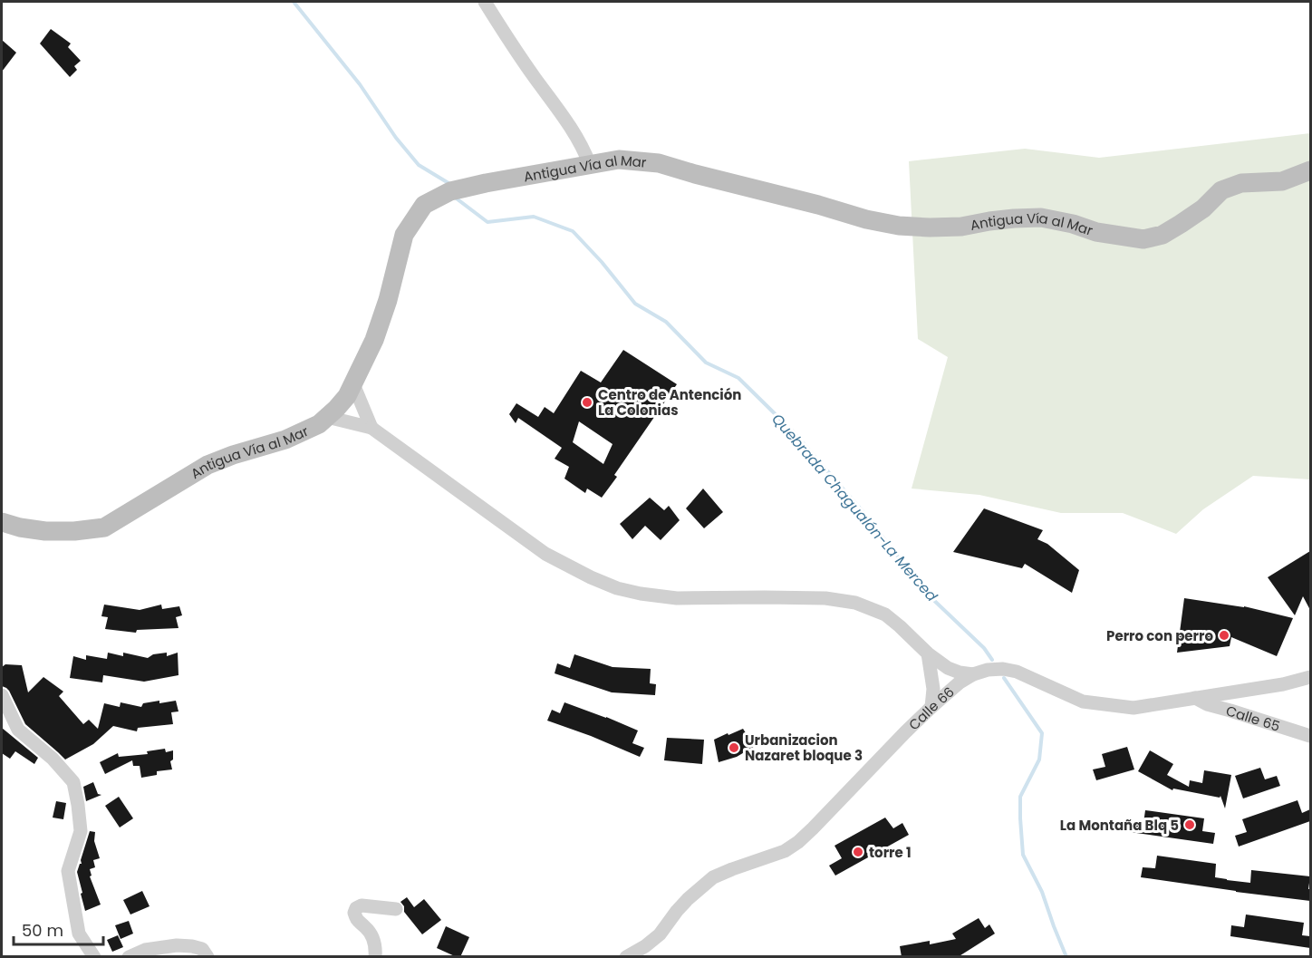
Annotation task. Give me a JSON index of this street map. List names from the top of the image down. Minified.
{"streets":{"main road":["Antigua Vía al Mar"],"street":["Calle 66","Calle 65"]},"crossings":[["Calle 66","Calle 65"]],"water":["Quebrada Chagualón-La Merced"],"places":["Centro de Antención La Colonias","Perro con perro","Urbanizacion Nazaret bloque 3","La Montaña Blq 5","torre 1"],"scale_bar":"50 m"}
